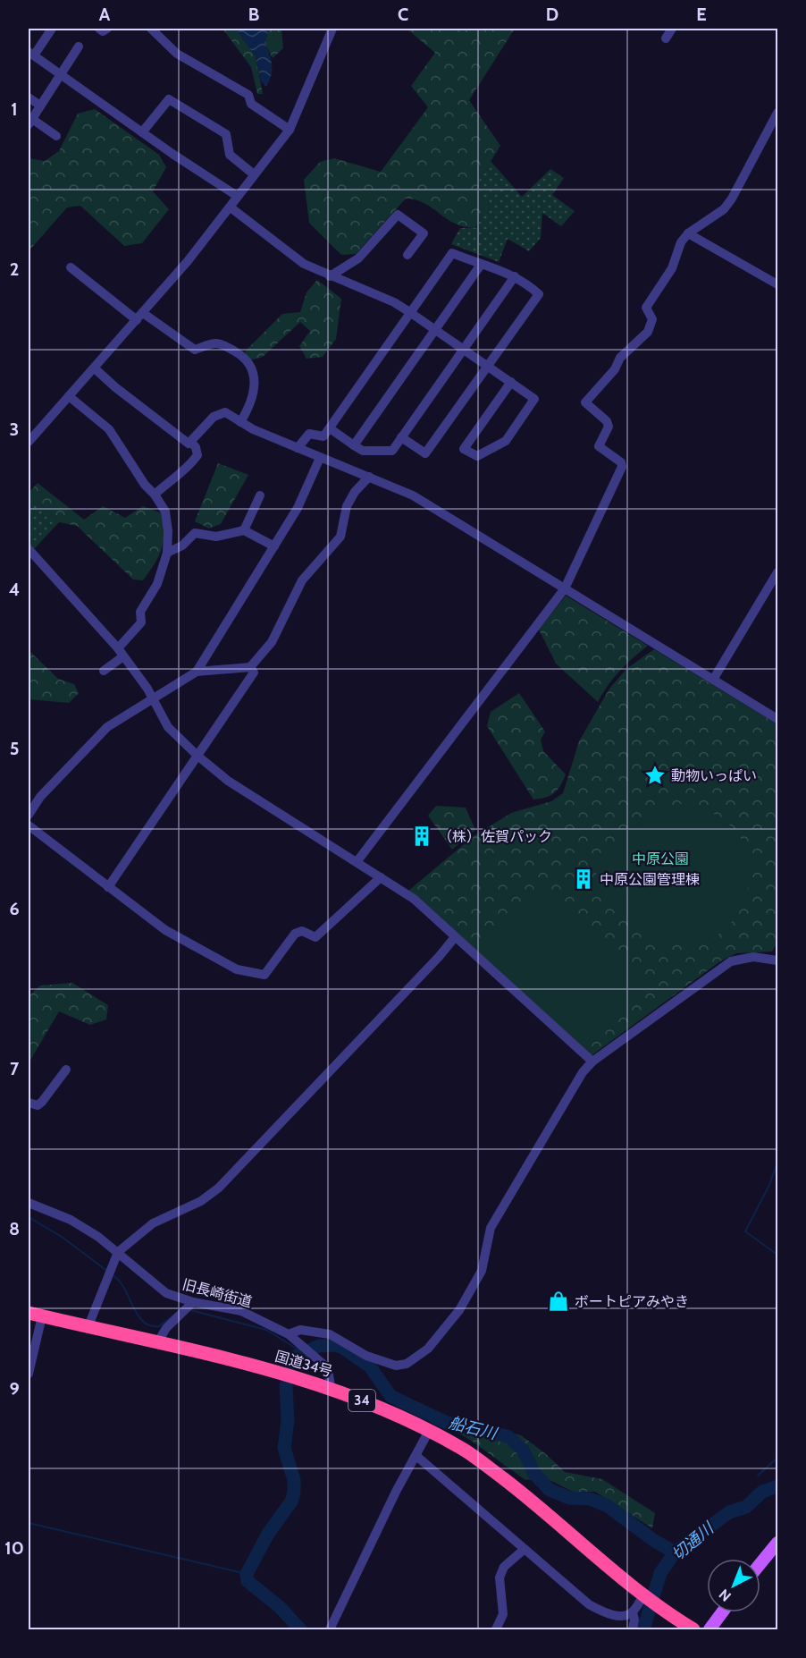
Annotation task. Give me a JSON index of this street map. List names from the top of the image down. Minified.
{"streets":{"highway":["国道34号","34"],"street":["旧長崎街道"]},"crossings":[["旧長崎街道","国道34号"]],"water":["船石川","切通川"],"parks":["中原公園"],"places":{"place":["動物いっぱい"],"building":["（株）佐賀パック","中原公園管理棟"],"shop":["ボートピアみやき"]},"north":"bottom left","grid":{"columns":["A","B","C","D","E"],"rows":["1","2","3","4","5","6","7","8","9","10"]}}
